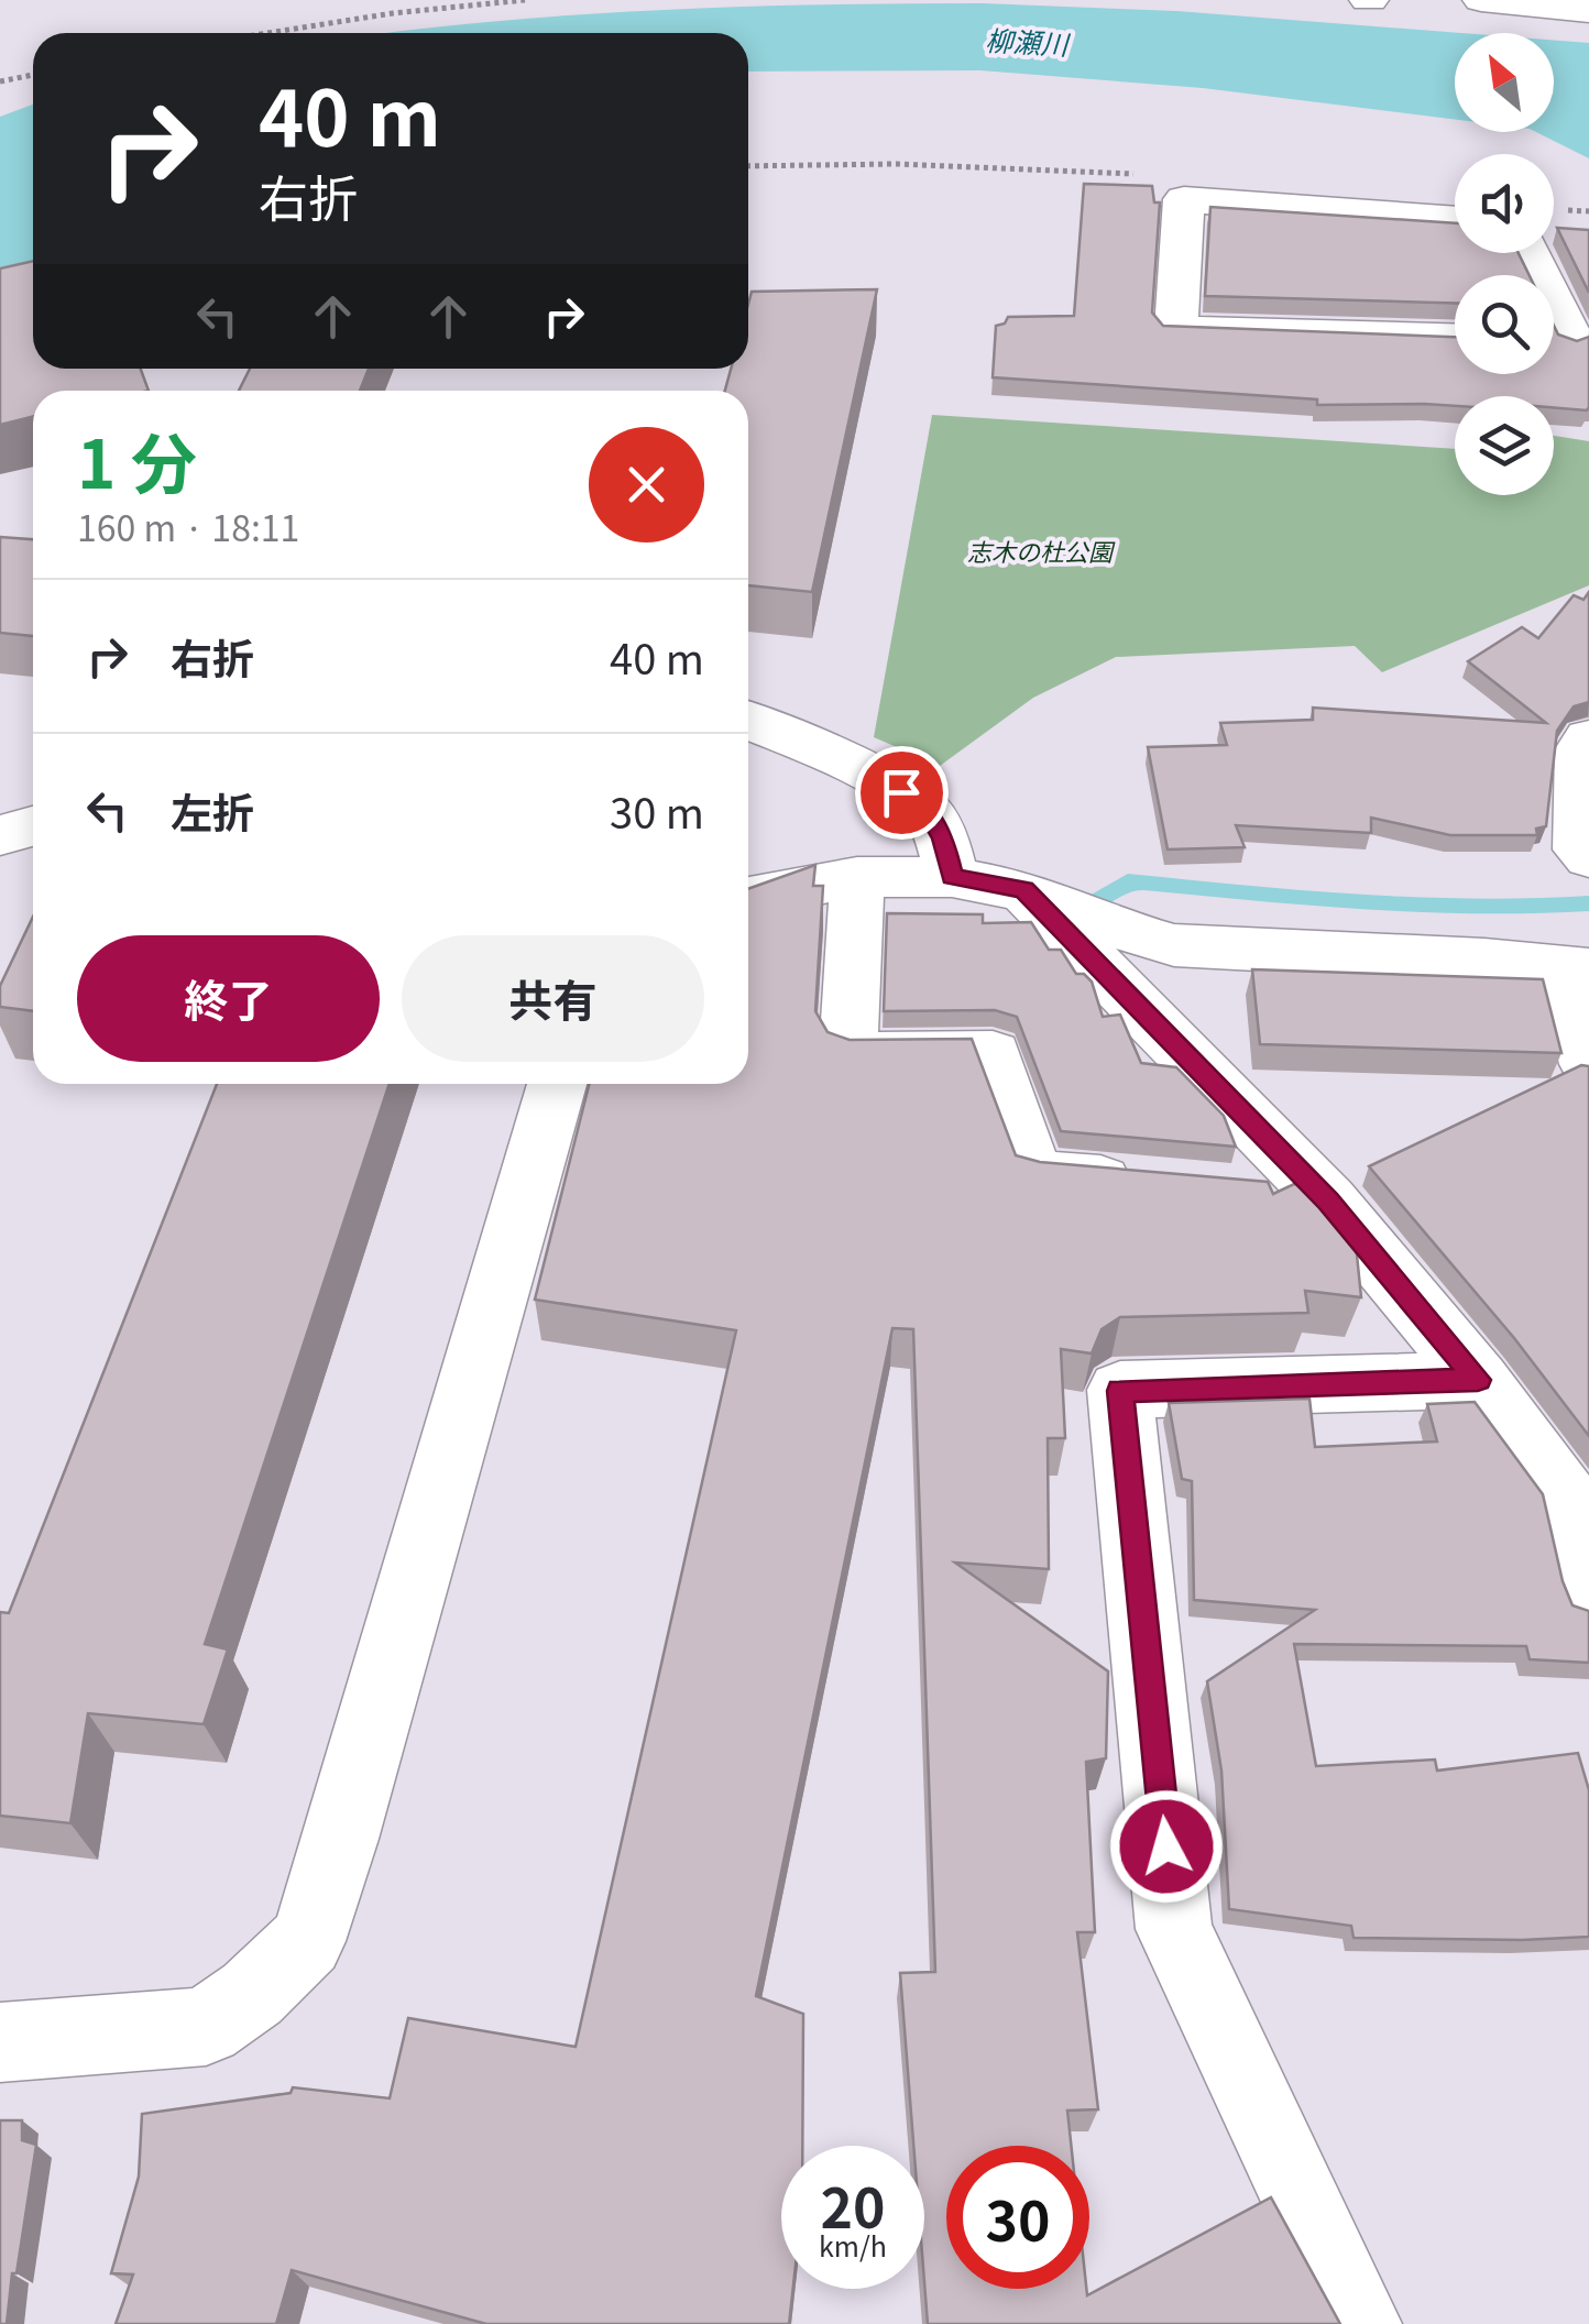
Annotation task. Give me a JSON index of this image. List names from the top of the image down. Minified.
{"water":["柳瀬川"],"parks":["志木の杜公園"],"north":"top left","page":{"turn":["40 m","右折"],"heading":["1 分","160 m · 18:11"],"list":[{"name":"右折","value":"40 m"},{"name":"左折","value":"30 m"}],"buttons":["終了","共有"],"speed":"20 km/h","limit":"30"}}
